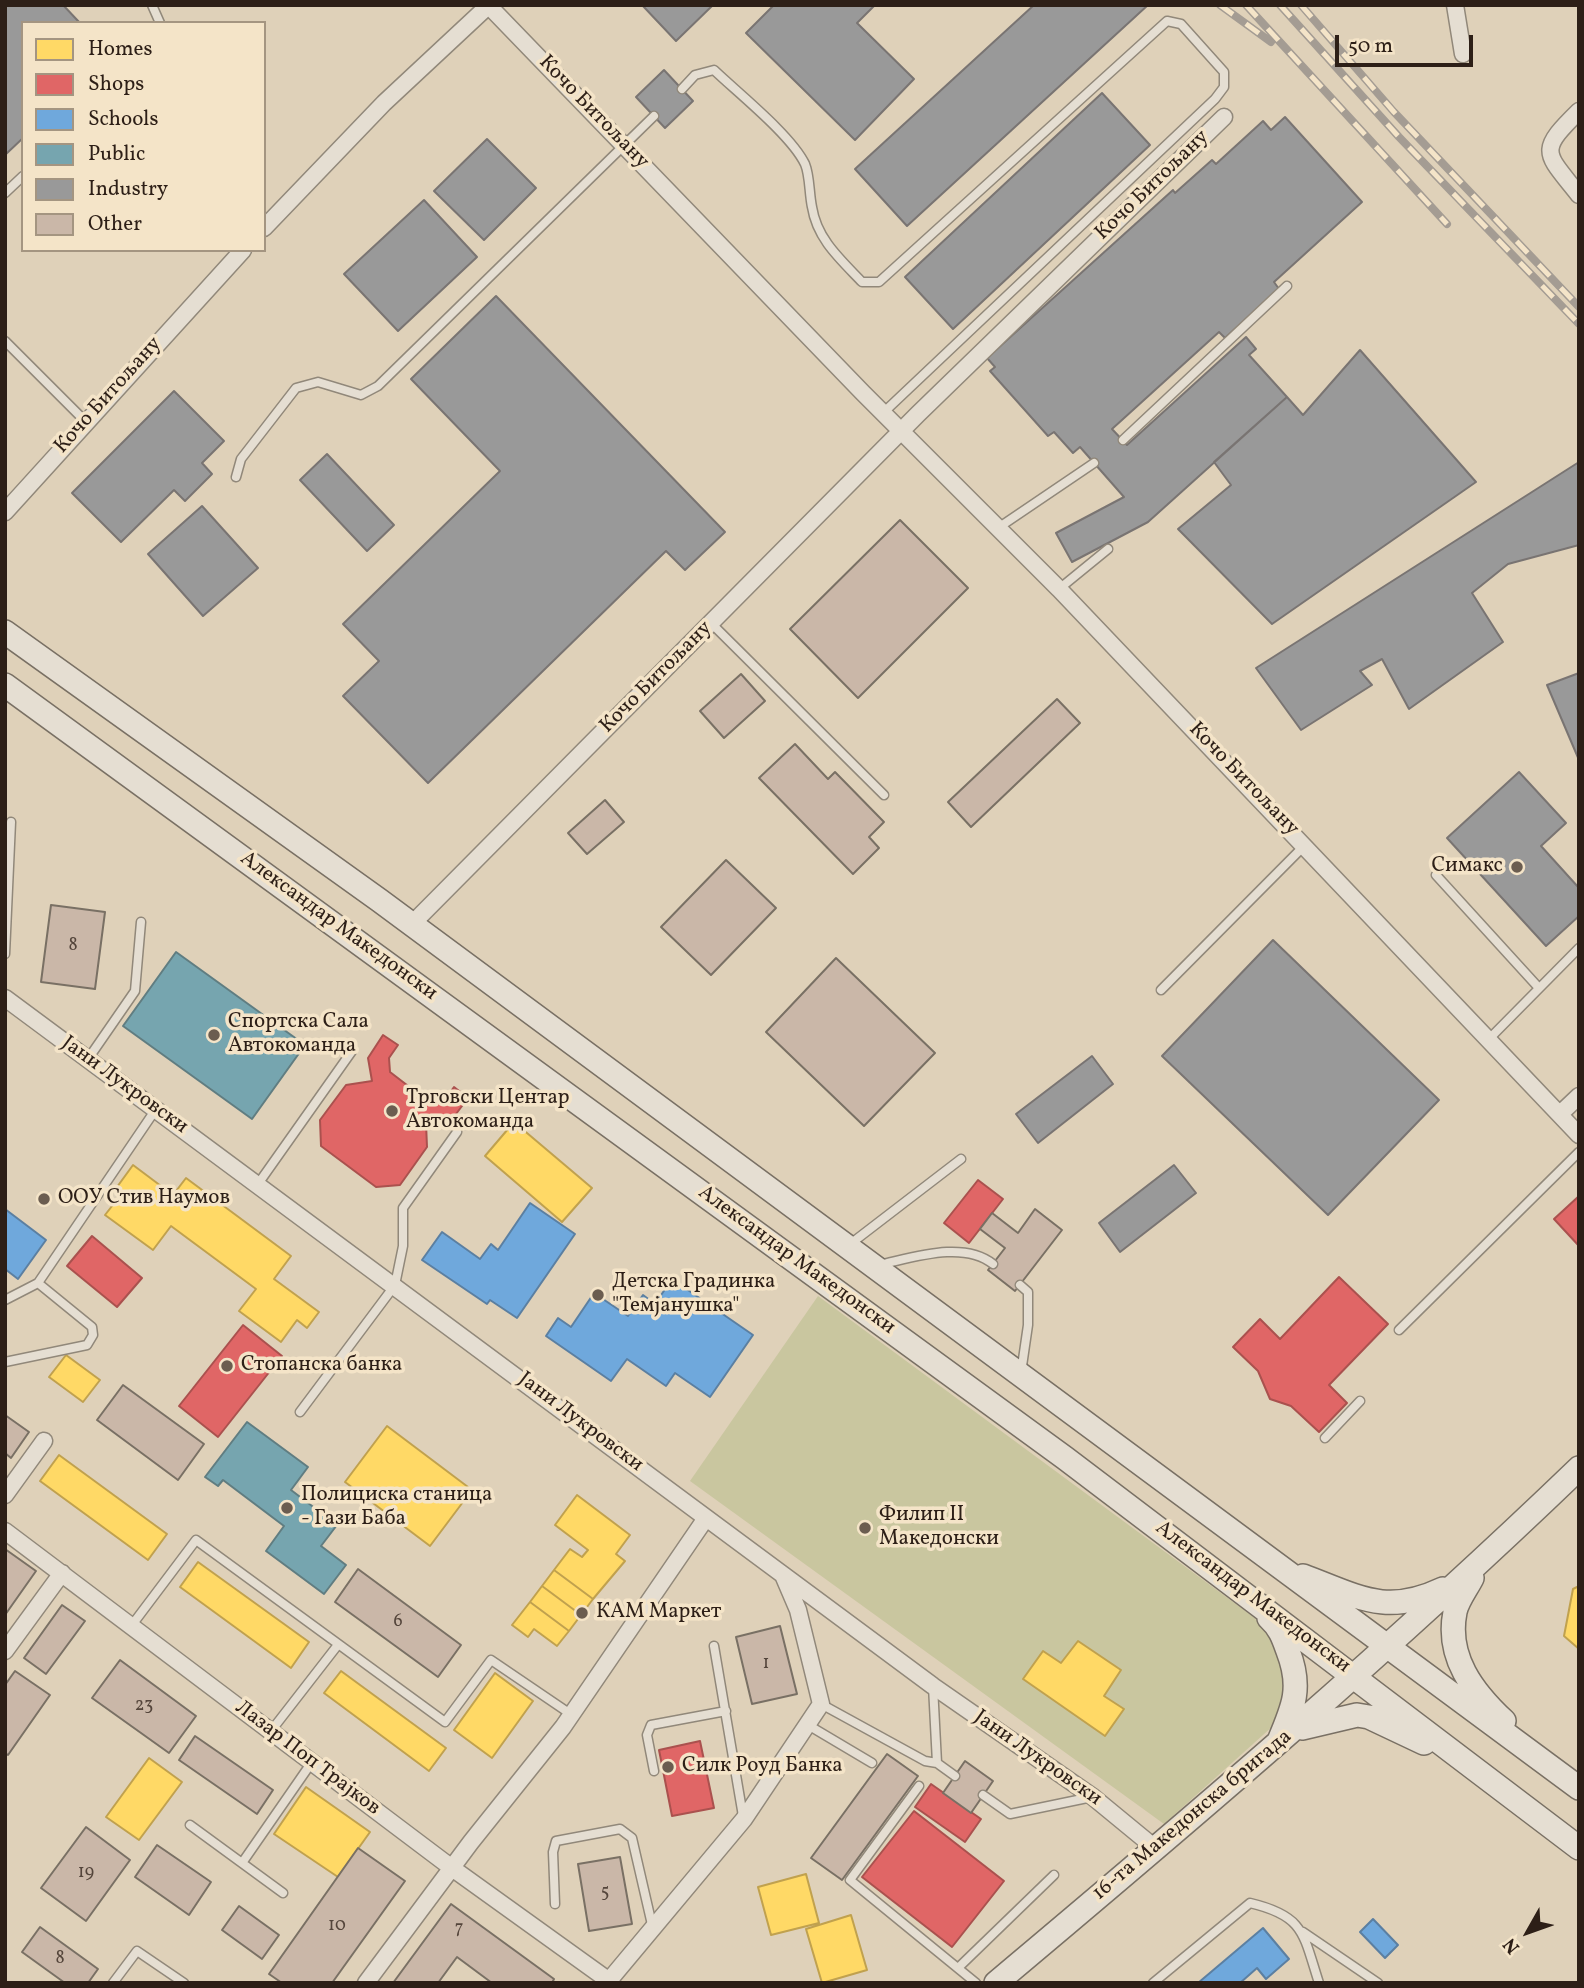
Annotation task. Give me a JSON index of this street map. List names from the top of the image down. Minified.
{"streets":{"street":["Кочо Битољану","Александар Македонски","Јани Лукровски","Лазар Поп Трајков","16-та Македонска бригада"]},"crossings":[["Кочо Битољану","Александар Македонски"],["Александар Македонски","16-та Македонска бригада"],["Јани Лукровски","16-та Македонска бригада"]],"places":["Симакс","Спортска Сала Автокоманда","Трговски Центар Автокоманда","ООУ Стив Наумов","Детска Градинка \"Темјанушка\"","Стопанска банка","Полициска станица - Гази Баба","Филип II Македонски","КАМ Маркет","Силк Роуд Банка"],"house_numbers":["8","6","1","23","19","5","10","7","8"],"legend":["Homes","Shops","Schools","Public","Industry","Other"],"scale_bar":"50 m","north":"bottom left"}
